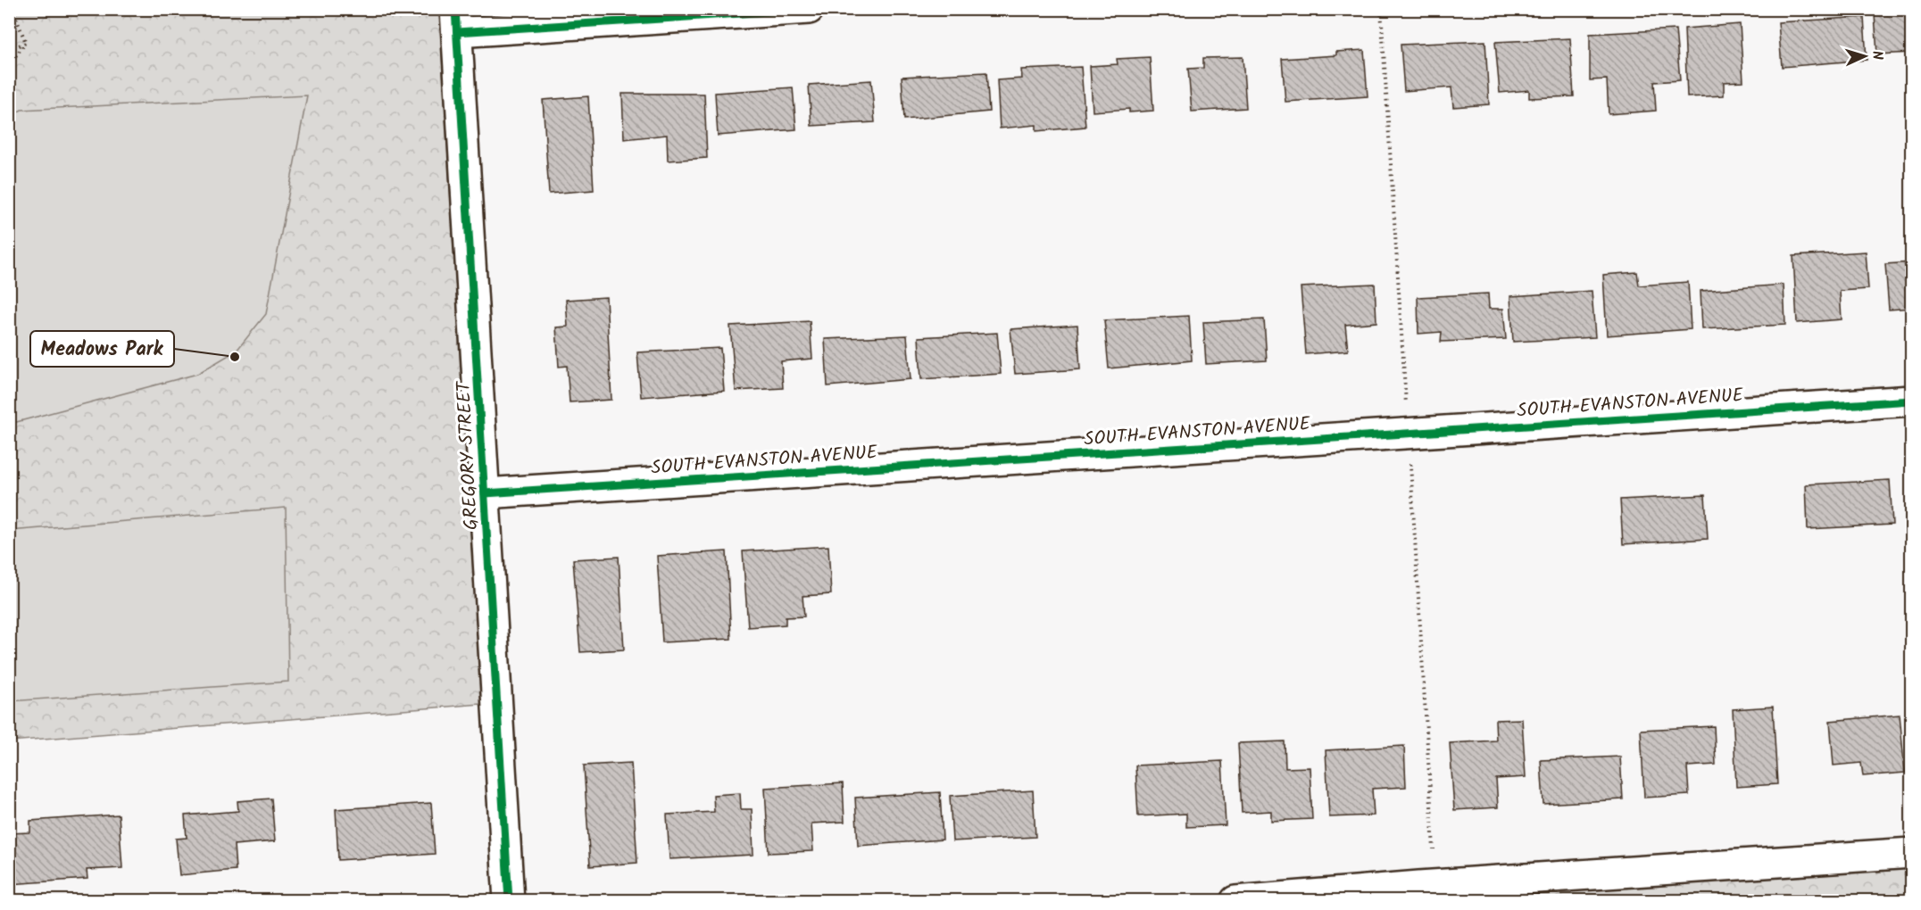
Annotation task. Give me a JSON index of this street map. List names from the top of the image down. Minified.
{"streets":{"street":["SOUTH EVANSTON AVENUE","GREGORY STREET"]},"crossings":[["SOUTH EVANSTON AVENUE","GREGORY STREET"]],"places":["Meadows Park"],"north":"right"}
